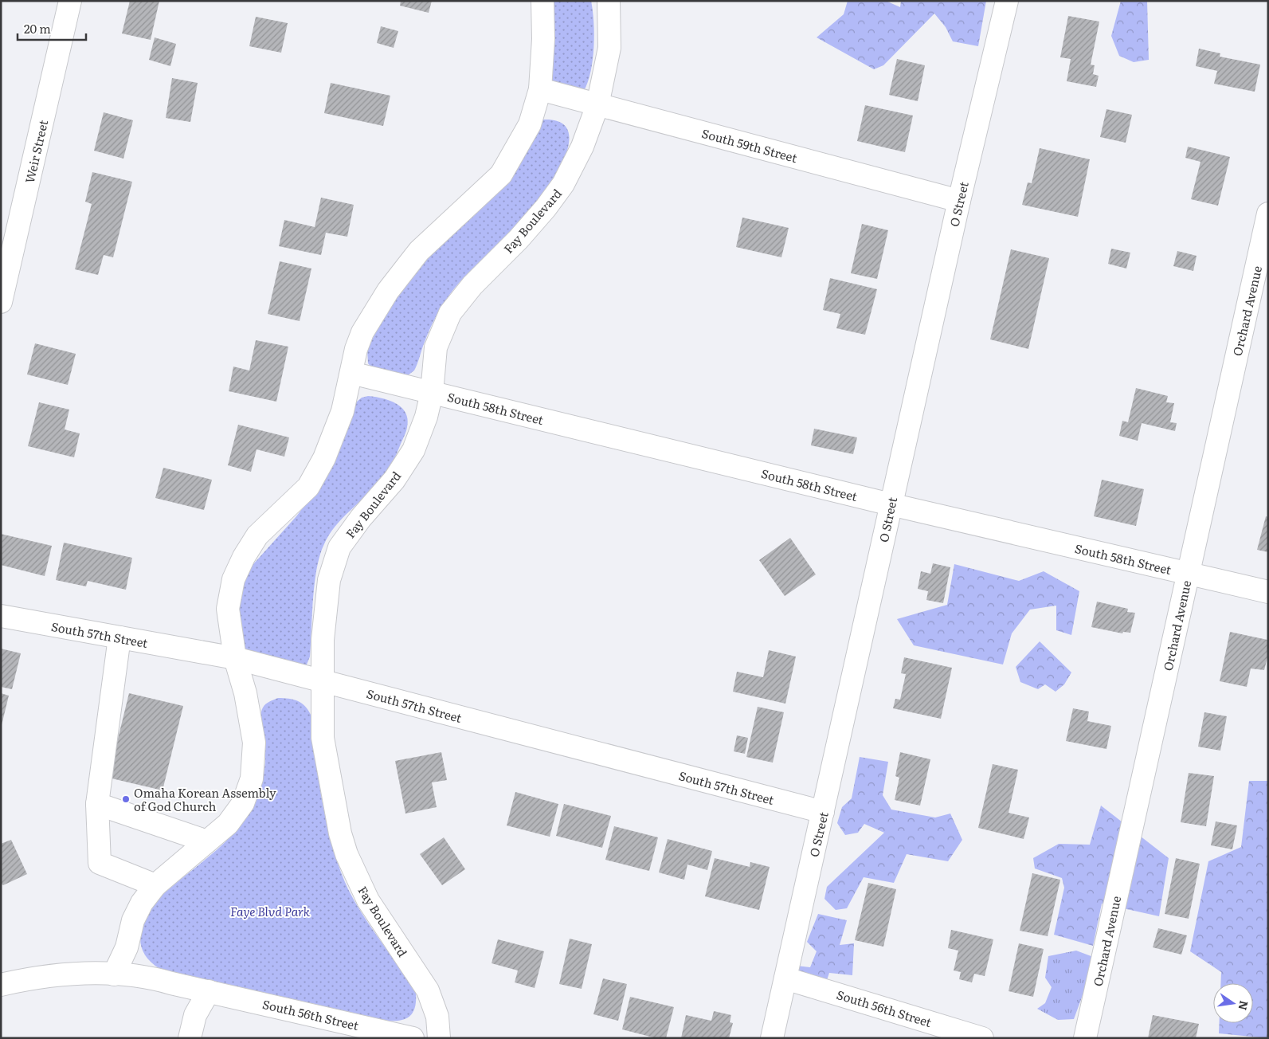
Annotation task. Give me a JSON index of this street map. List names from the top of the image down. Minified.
{"streets":{"street":["South 59th Street","Weir Street","O Street","Fay Boulevard","Orchard Avenue","South 58th Street","South 57th Street","South 56th Street"]},"crossings":[["South 59th Street","O Street"],["South 59th Street","Fay Boulevard"],["O Street","South 58th Street"],["O Street","South 57th Street"],["O Street","South 56th Street"],["Fay Boulevard","South 58th Street"],["Fay Boulevard","South 57th Street"],["Orchard Avenue","South 58th Street"]],"parks":["Faye Blvd Park"],"places":["Omaha Korean Assembly of God Church"],"scale_bar":"20 m","north":"right"}
